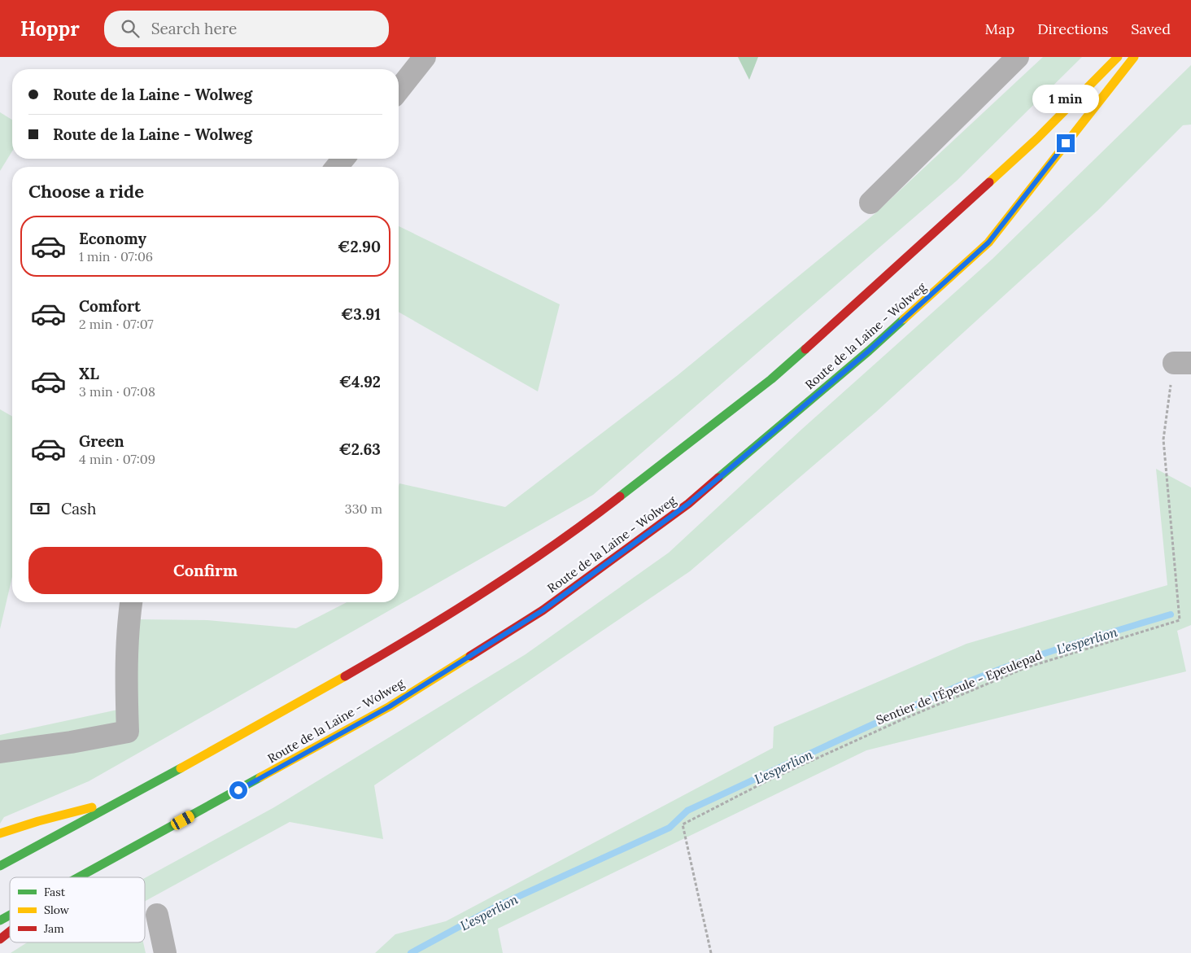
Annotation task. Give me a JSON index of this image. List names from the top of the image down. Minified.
{"streets":{"highway":["Route de la Laine - Wolweg"],"path":["Sentier de l'Épeule - Epeulepad"]},"water":["L'esperlion"],"legend":["Fast","Slow","Jam"],"page":{"header":"Hoppr","search":"Search here","nav":["Map","Directions","Saved"],"banner":["Route de la Laine - Wolweg","Route de la Laine - Wolweg"],"bubble":"1 min","heading":"Choose a ride","list":[{"name":"Economy","note":"1 min · 07:06","value":"€2.90"},{"name":"Comfort","note":"2 min · 07:07","value":"€3.91"},{"name":"XL","note":"3 min · 07:08","value":"€4.92"},{"name":"Green","note":"4 min · 07:09","value":"€2.63"}],"pay":["Cash","330 m"],"buttons":"Confirm"}}
